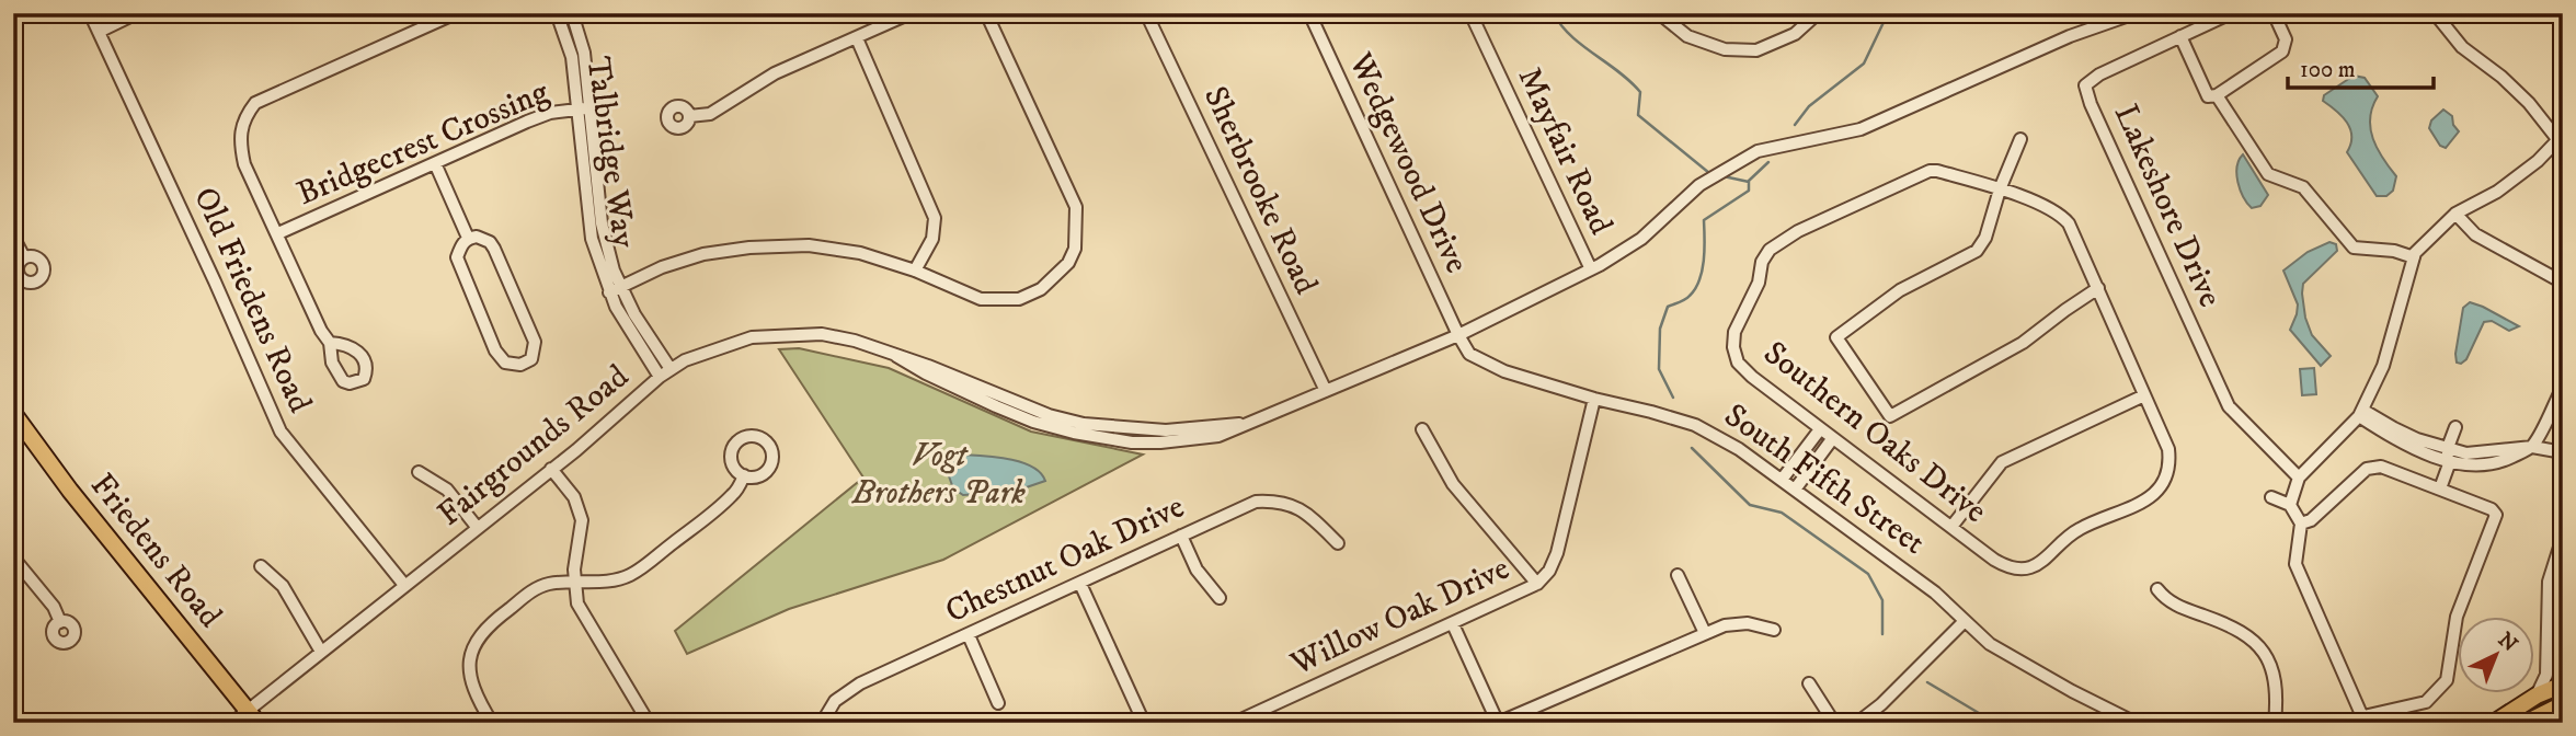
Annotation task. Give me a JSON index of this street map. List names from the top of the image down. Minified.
{"streets":{"main road":["Friedens Road"],"street":["Bridgecrest Crossing","Mayfair Road","Talbridge Way","Wedgewood Drive","Sherbrooke Road","Lakeshore Drive","Old Friedens Road","Southern Oaks Drive","Fairgrounds Road","South Fifth Street","Chestnut Oak Drive","Willow Oak Drive"]},"crossings":[["Bridgecrest Crossing","Talbridge Way"],["Mayfair Road","Fairgrounds Road"],["Talbridge Way","Fairgrounds Road"],["Wedgewood Drive","Fairgrounds Road"],["Wedgewood Drive","South Fifth Street"],["Sherbrooke Road","Fairgrounds Road"],["Old Friedens Road","Fairgrounds Road"],["Fairgrounds Road","South Fifth Street"],["Fairgrounds Road","Friedens Road"],["South Fifth Street","Willow Oak Drive"]],"parks":["Vogt Brothers Park"],"scale_bar":"100 m","north":"top right"}
